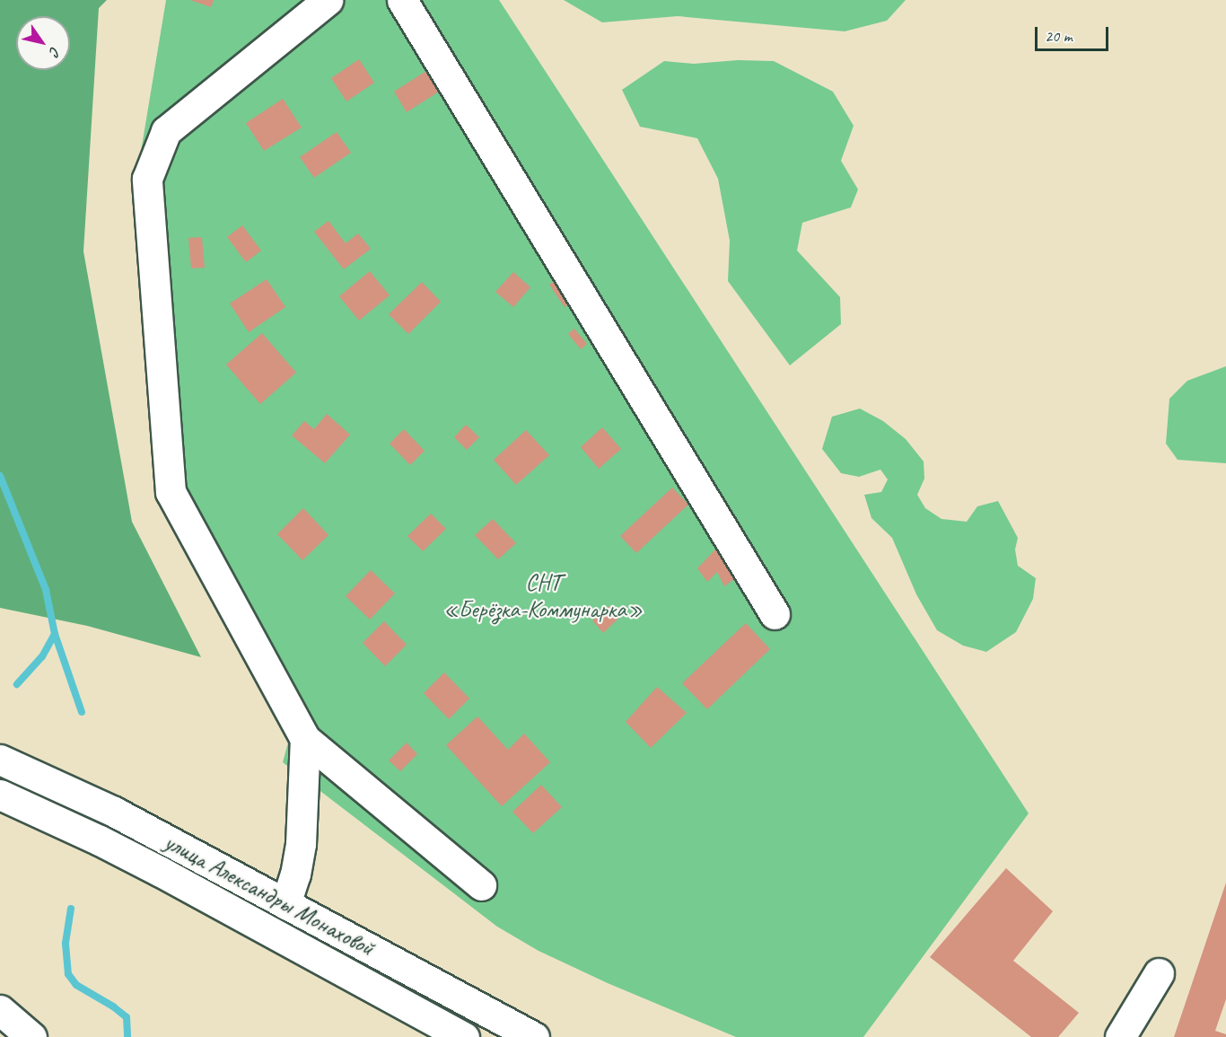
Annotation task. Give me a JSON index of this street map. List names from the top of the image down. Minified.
{"streets":{"main road":["улица Александры Монаховой"]},"parks":["СНТ «Берёзка-Коммунарка»"],"scale_bar":"20 m","north":"bottom right"}
